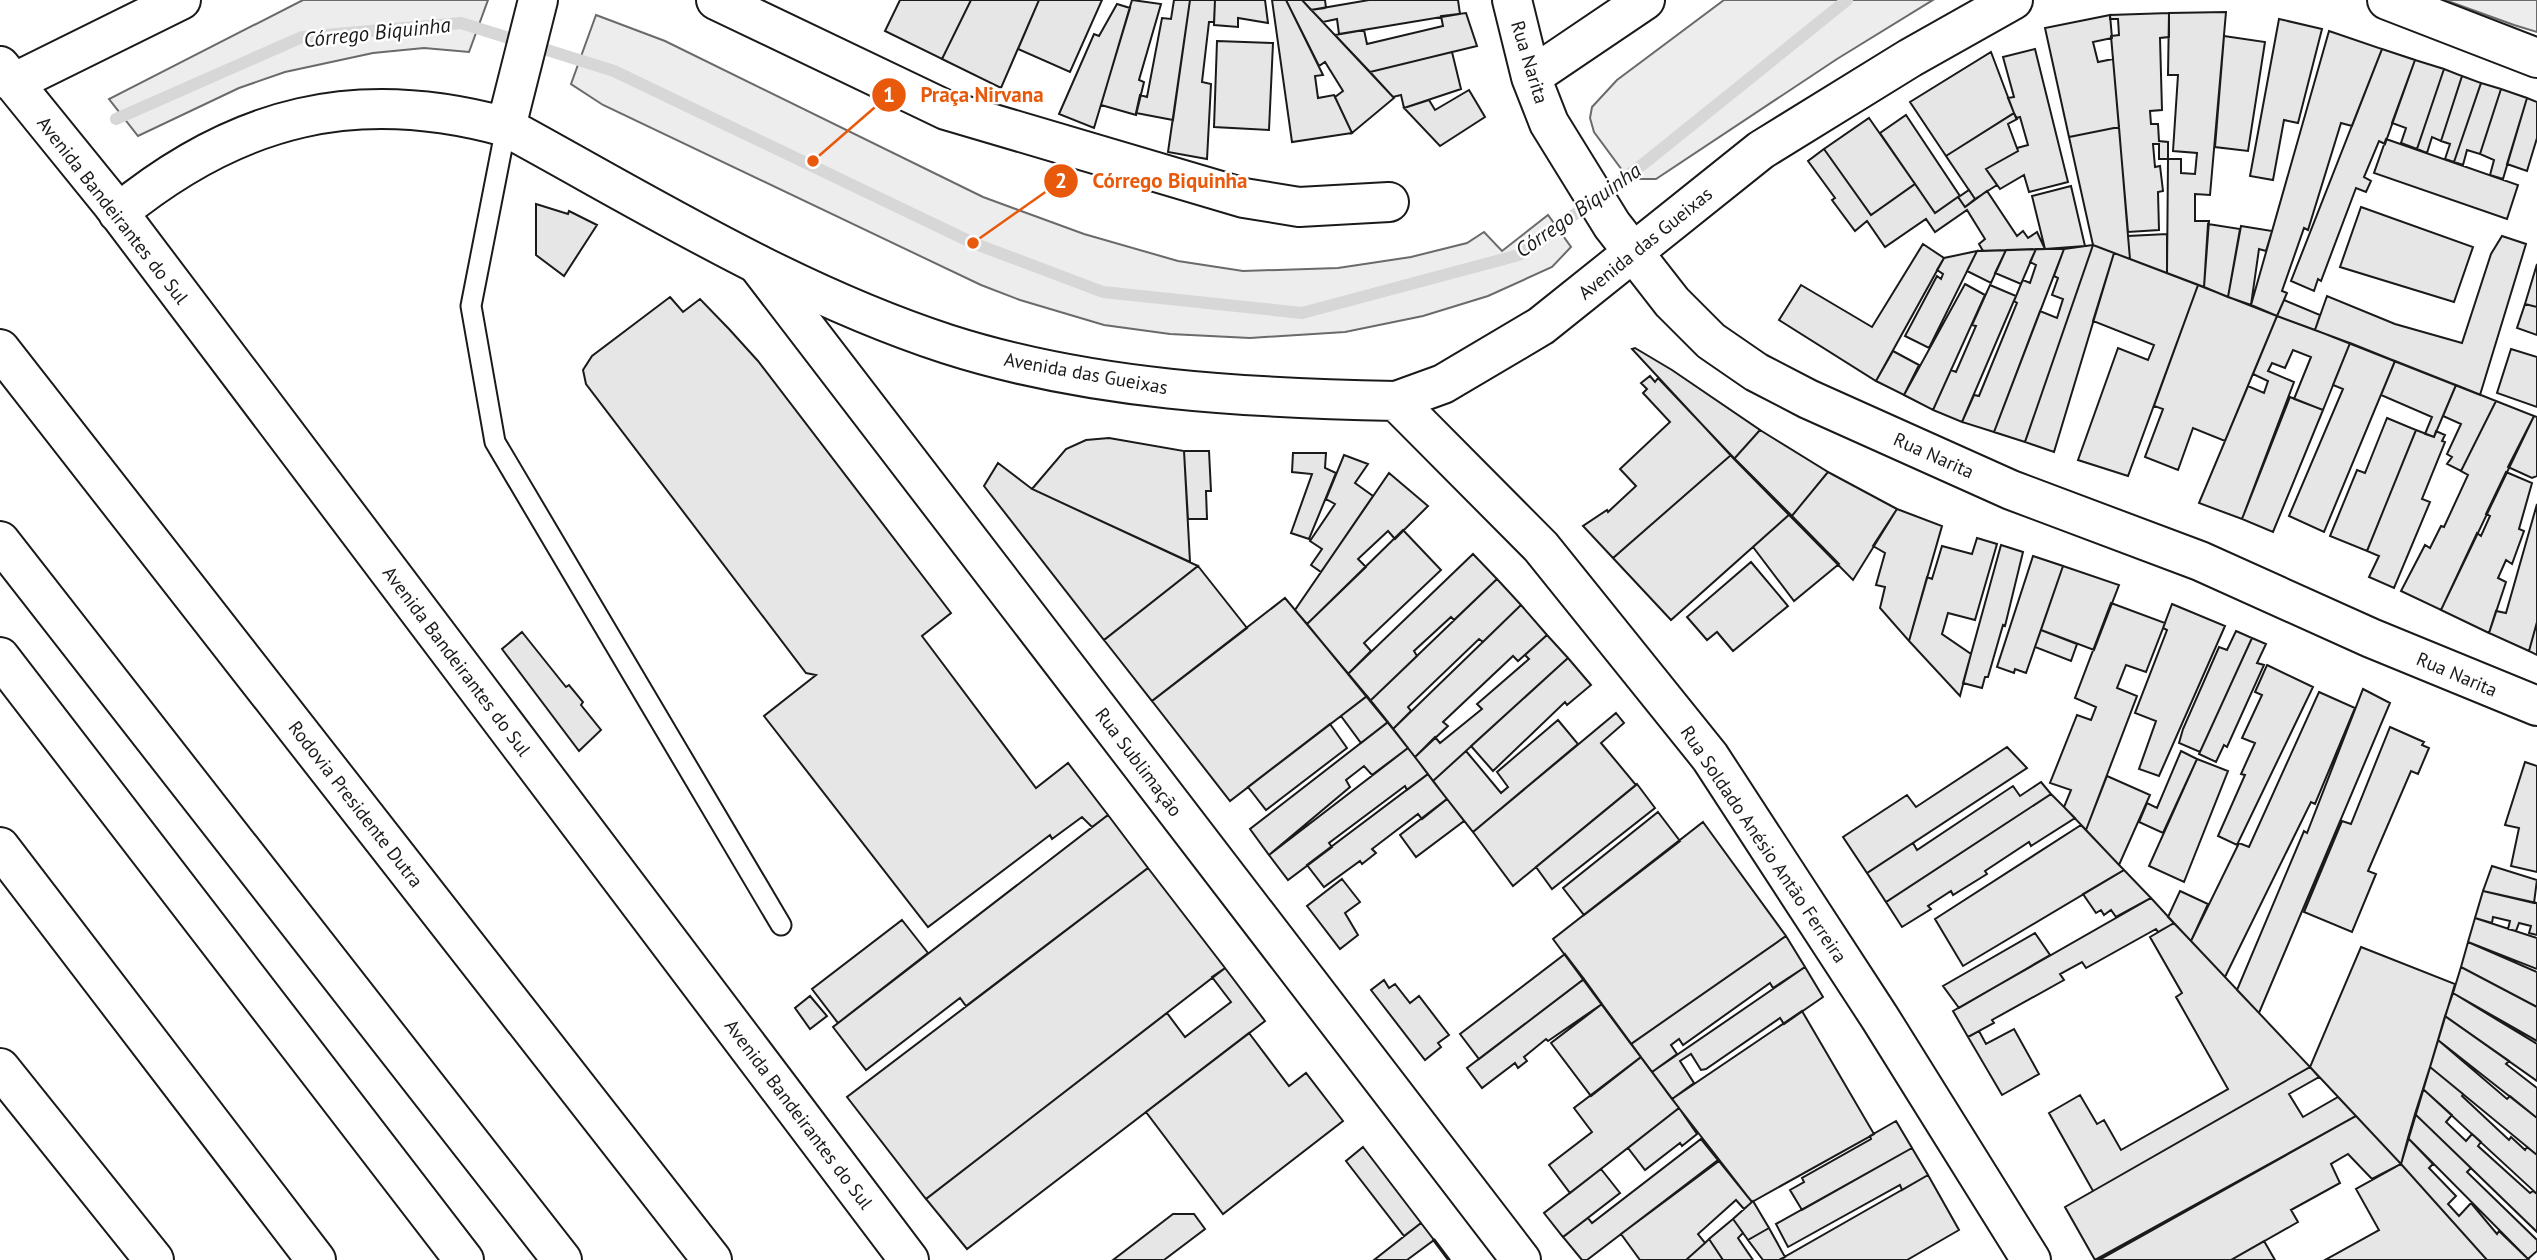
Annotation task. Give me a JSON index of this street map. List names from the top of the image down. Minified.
{"streets":{"main road":["Rua Narita","Avenida Bandeirantes do Sul","Avenida das Gueixas","Rua Sublimação","Rodovia Presidente Dutra","Rua Soldado Anésio Antão Ferreira"]},"crossings":[["Rua Narita","Avenida das Gueixas"],["Avenida Bandeirantes do Sul","Avenida das Gueixas"],["Avenida das Gueixas","Rua Sublimação"],["Avenida das Gueixas","Rua Soldado Anésio Antão Ferreira"]],"water":["Córrego Biquinha"],"places":["Praça Nirvana","Córrego Biquinha"]}
